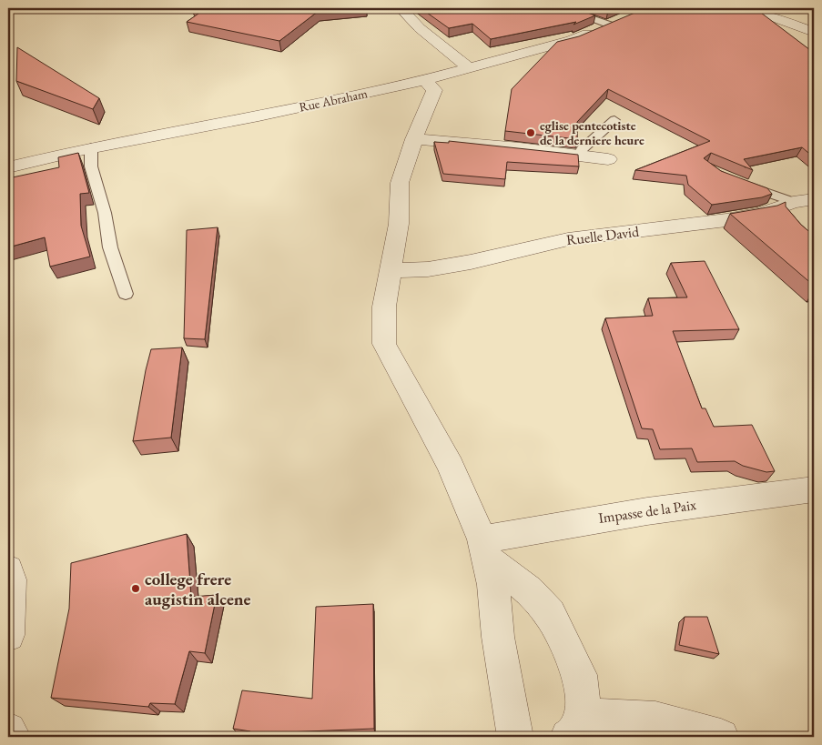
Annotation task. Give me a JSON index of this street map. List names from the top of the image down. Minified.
{"streets":{"street":["Rue Abraham","Ruelle David","Impasse de la Paix"]},"places":["eglise pentecotiste de la derniere heure","college frere augistin alcene"]}
